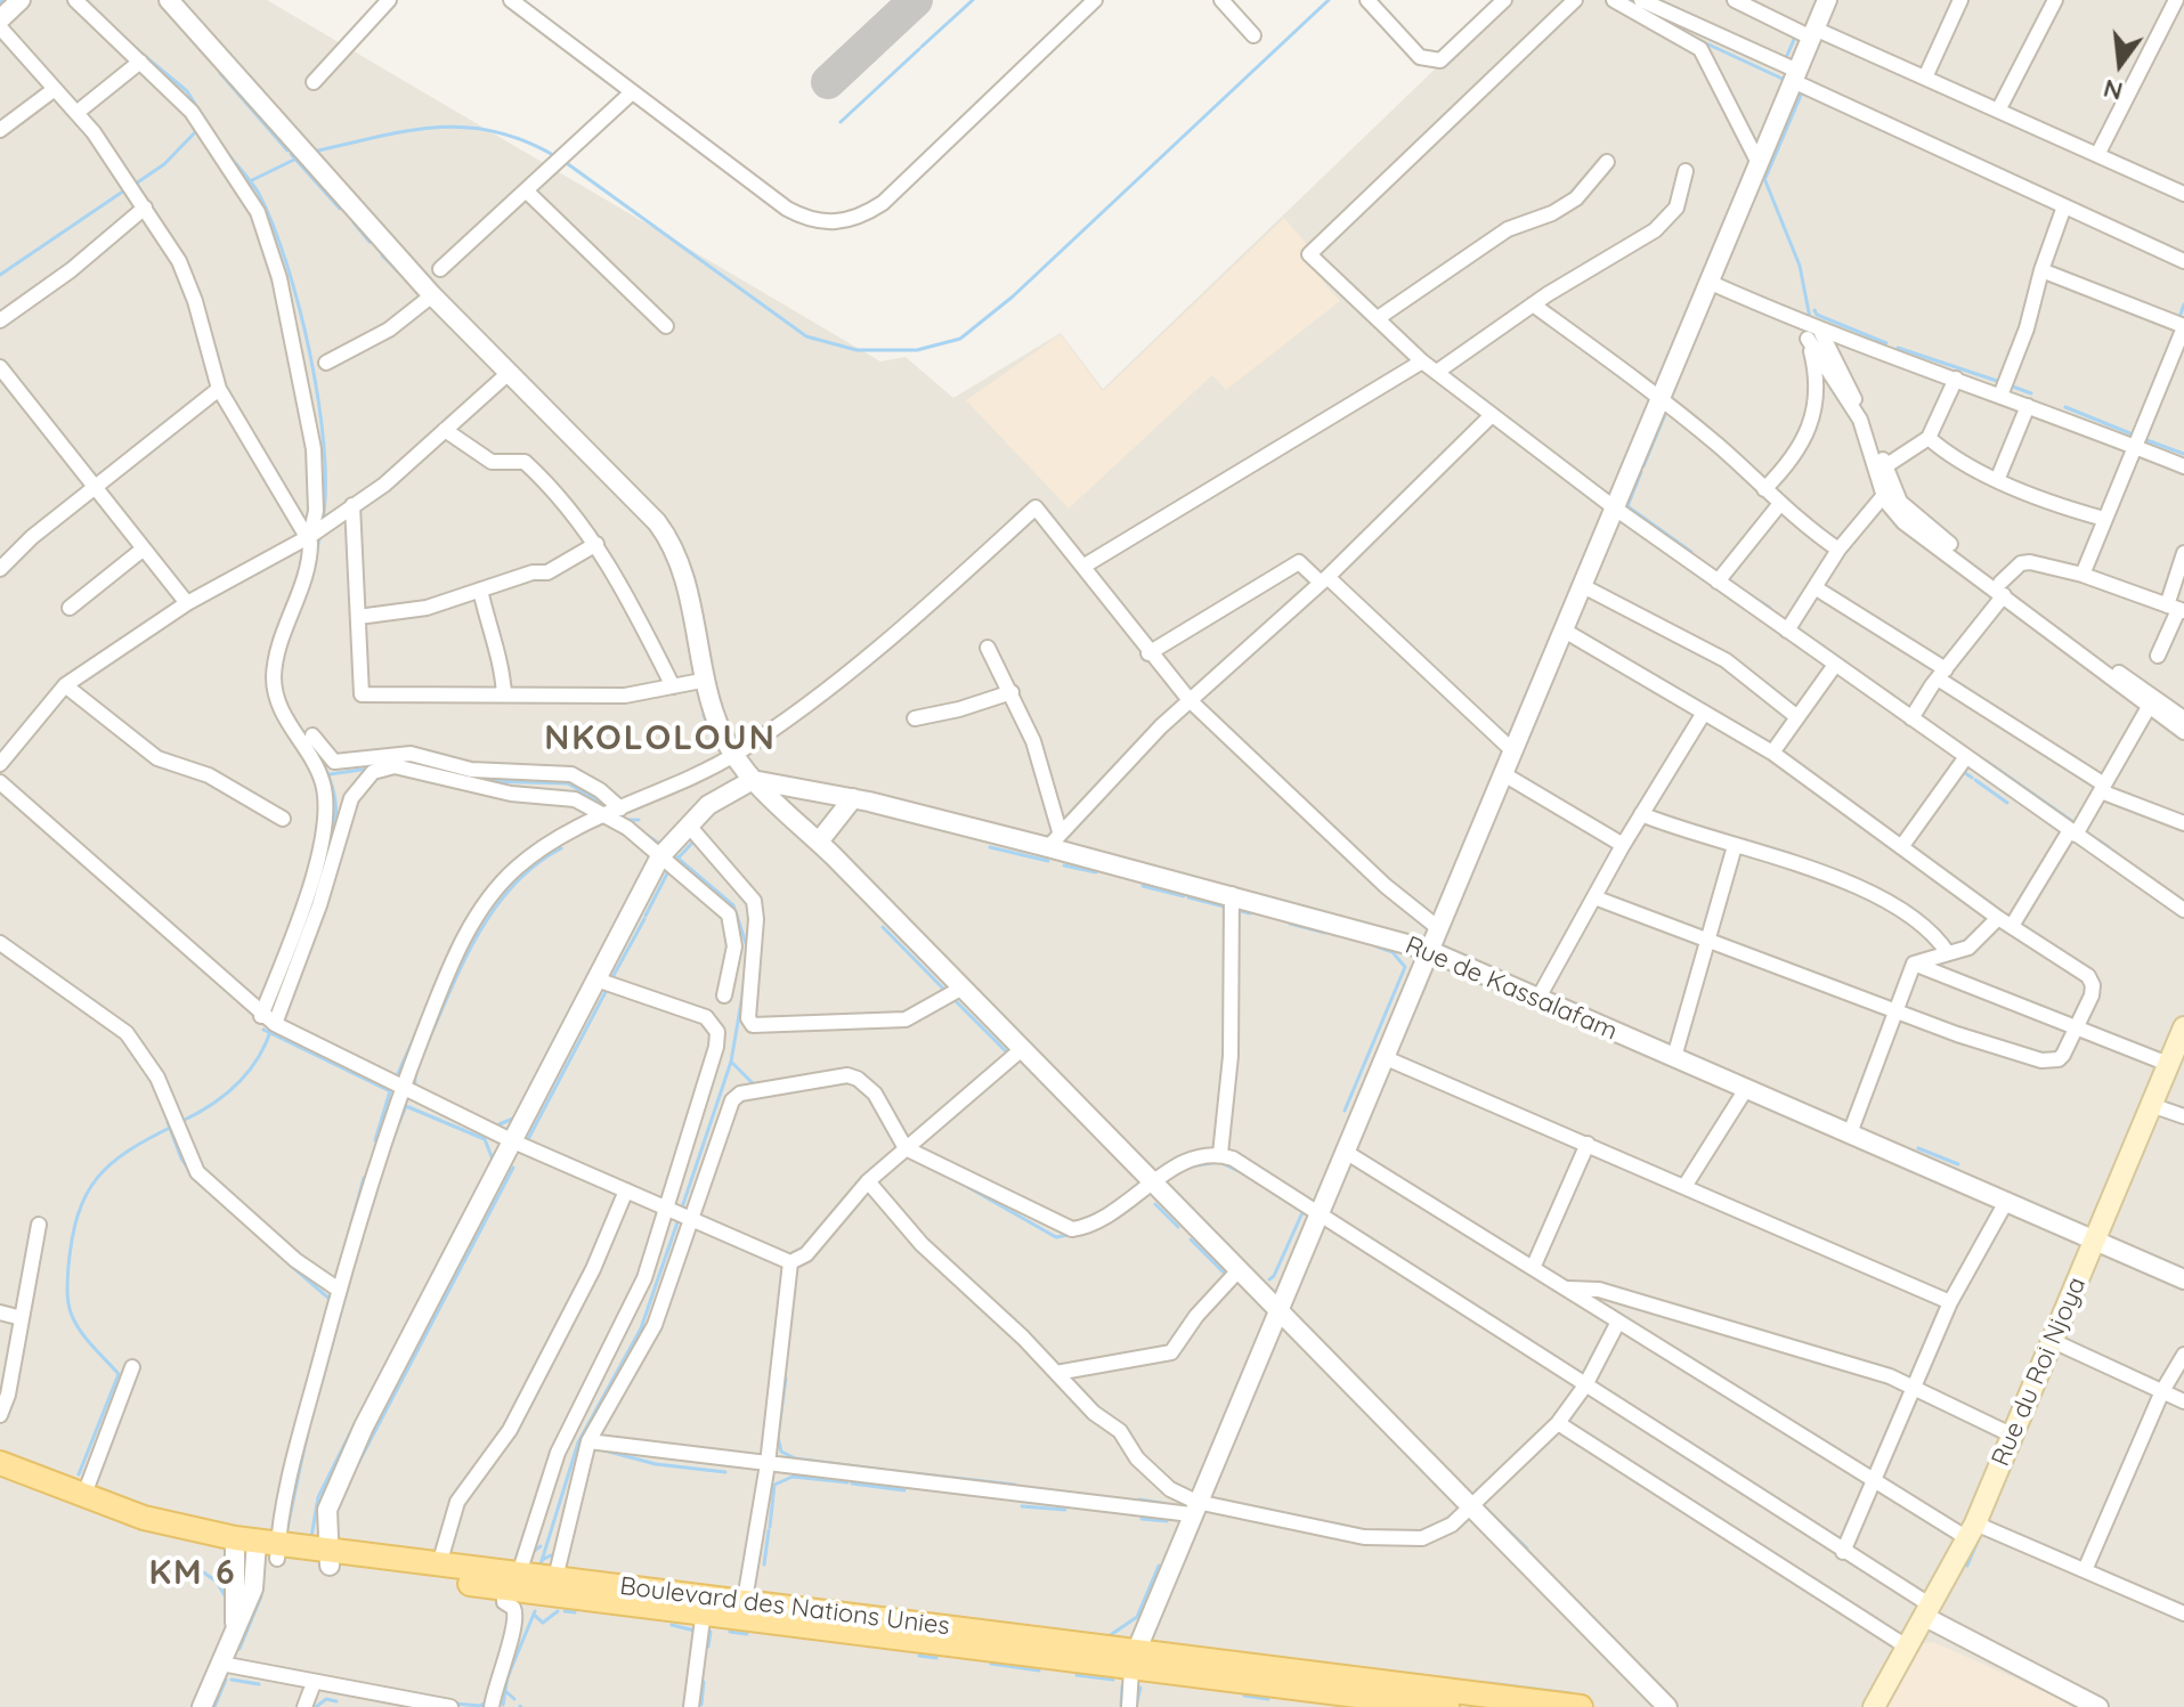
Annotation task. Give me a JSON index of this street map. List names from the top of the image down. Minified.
{"streets":{"main road":["Rue du Roi Njoya","Boulevard des Nations Unies"],"street":["Rue de Kassalafam"]},"crossings":[["Rue de Kassalafam","Rue du Roi Njoya"]],"districts":["NKOLOLOUN","KM 6"],"north":"bottom"}
